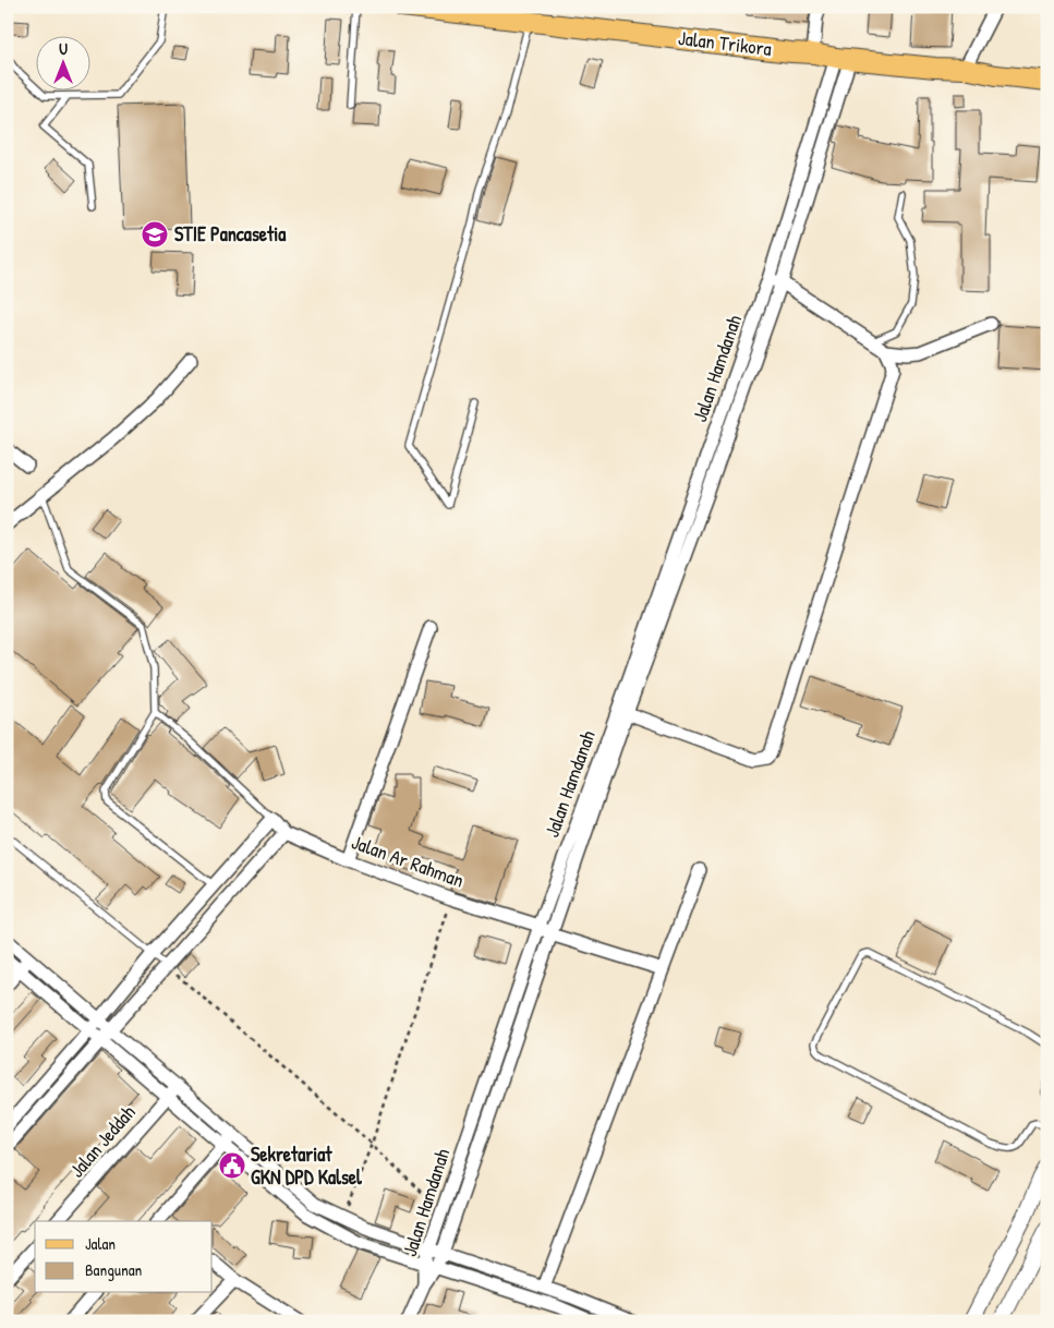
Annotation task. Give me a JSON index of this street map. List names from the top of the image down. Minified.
{"streets":{"main road":["Jalan Trikora"],"street":["Jalan Hamdanah","Jalan Ar Rahman","Jalan Jeddah"]},"crossings":[["Jalan Trikora","Jalan Hamdanah"],["Jalan Hamdanah","Jalan Ar Rahman"]],"places":{"school or university":["STIE Pancasetia"],"public building":["Sekretariat GKN DPD Kalsel"]},"legend":["Jalan","Bangunan"],"north":"top"}
